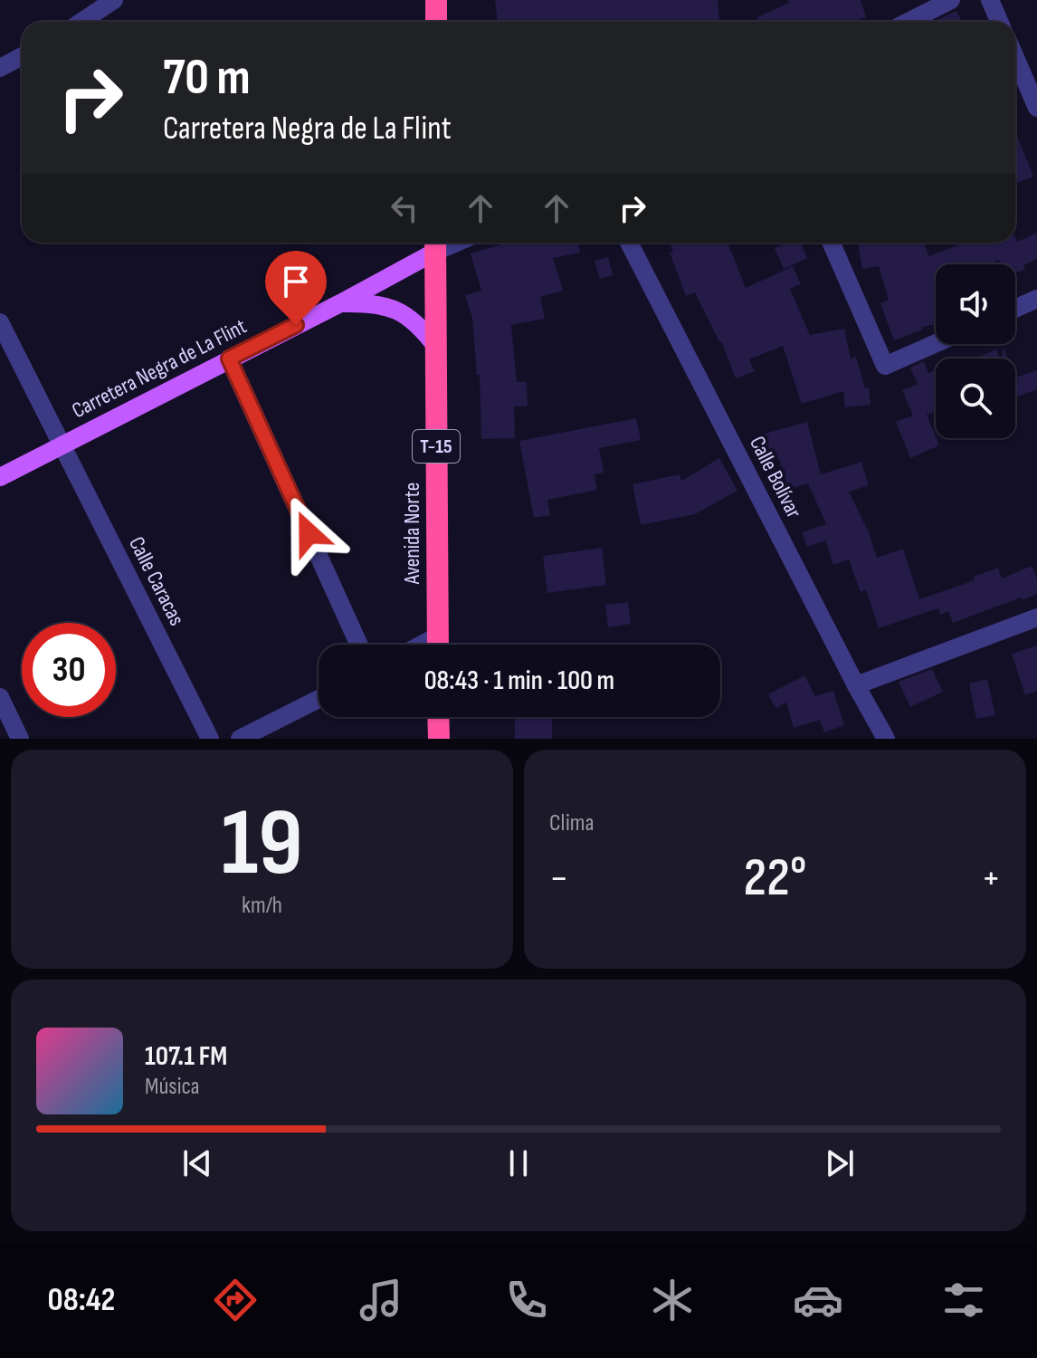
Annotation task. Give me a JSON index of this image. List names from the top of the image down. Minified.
{"streets":{"highway":["T-15","Avenida Norte"],"main road":["Carretera Negra de La Flint"],"street":["Calle Bolívar","Calle Caracas"]},"crossings":[["Carretera Negra de La Flint","Avenida Norte"],["Carretera Negra de La Flint","Calle Caracas"]],"page":{"turn":["70 m","Carretera Negra de La Flint"],"limit":"30","trip":"08:43 · 1 min · 100 m","tile":[["19","km/h"],"Clima"],"heat":["−","22°","+"],"song":["107.1 FM","Música"],"tabs":"08:42"}}
